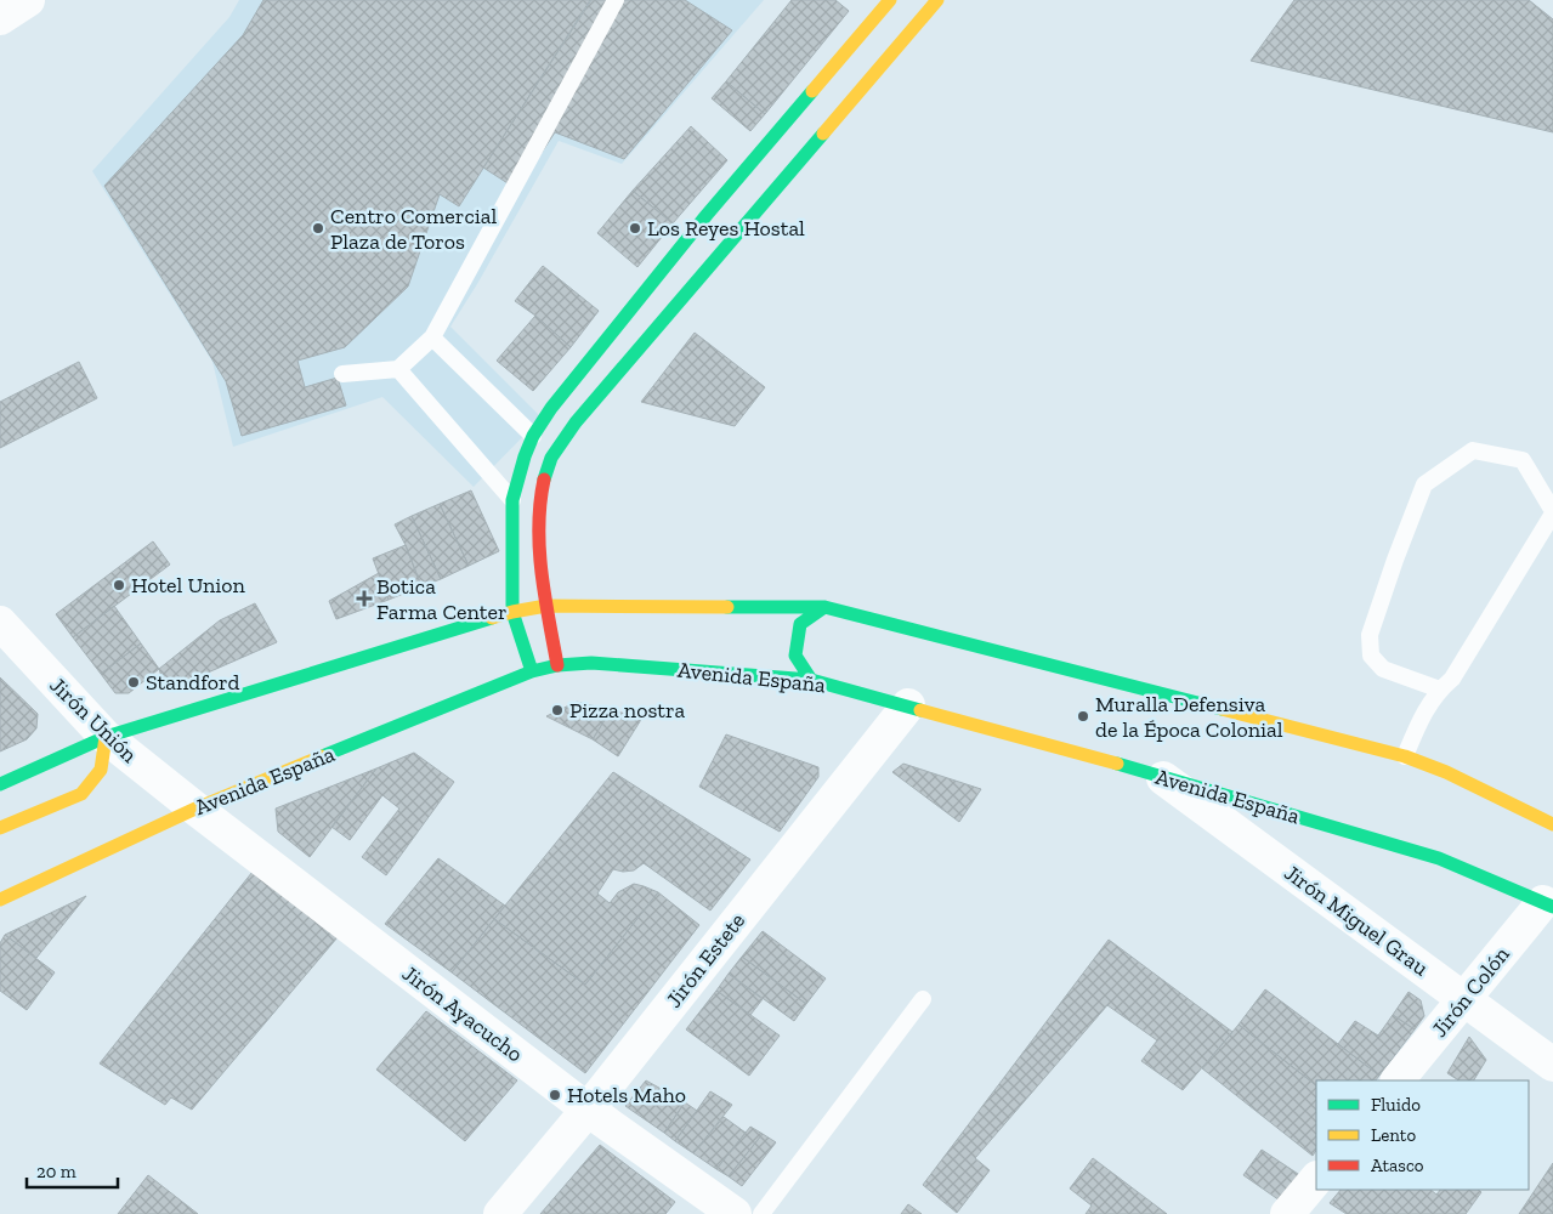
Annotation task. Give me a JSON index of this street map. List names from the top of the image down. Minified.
{"streets":{"main road":["Avenida España"],"street":["Jirón Unión","Jirón Miguel Grau","Jirón Estete","Jirón Colón","Jirón Ayacucho"]},"crossings":[["Avenida España","Jirón Unión"],["Avenida España","Jirón Miguel Grau"],["Avenida España","Jirón Estete"],["Avenida España","Jirón Colón"],["Avenida España","Jirón Ayacucho"],["Jirón Unión","Jirón Ayacucho"],["Jirón Miguel Grau","Jirón Colón"],["Jirón Estete","Jirón Ayacucho"]],"places":{"other":["Centro Comercial Plaza de Toros","Los Reyes Hostal","Hotel Union","Standford","Pizza nostra","Muralla Defensiva de la Época Colonial","Hotels Maho"],"health":["Botica Farma Center"]},"legend":["Fluido","Lento","Atasco"],"scale_bar":"20 m"}
